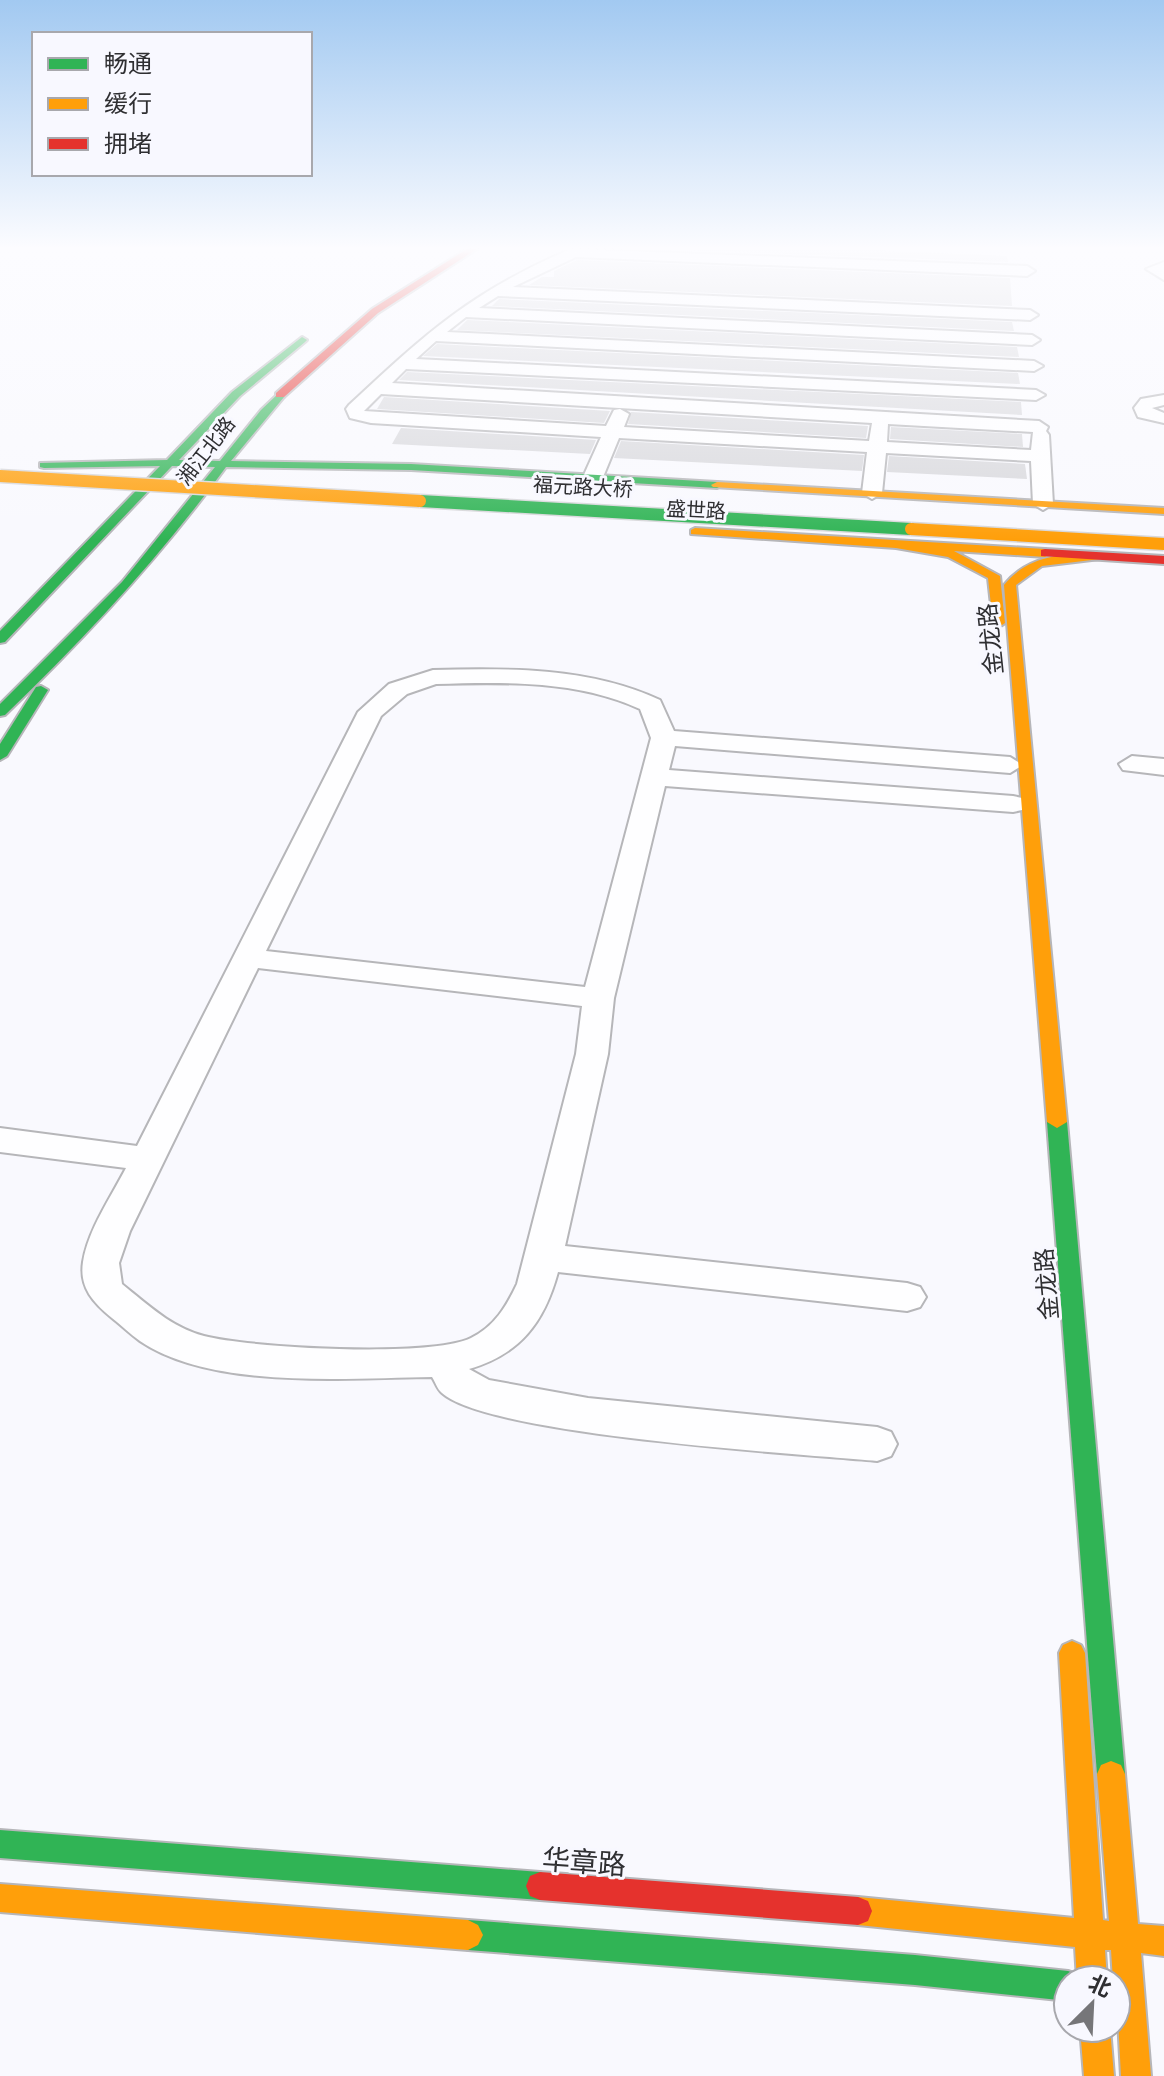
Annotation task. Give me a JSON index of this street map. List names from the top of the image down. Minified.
{"streets":{"main road":["湘江北路","福元路大桥","盛世路","金龙路","华章路"]},"crossings":[["湘江北路","盛世路"],["盛世路","金龙路"],["金龙路","华章路"]],"legend":["畅通","缓行","拥堵"],"north":"top right"}
